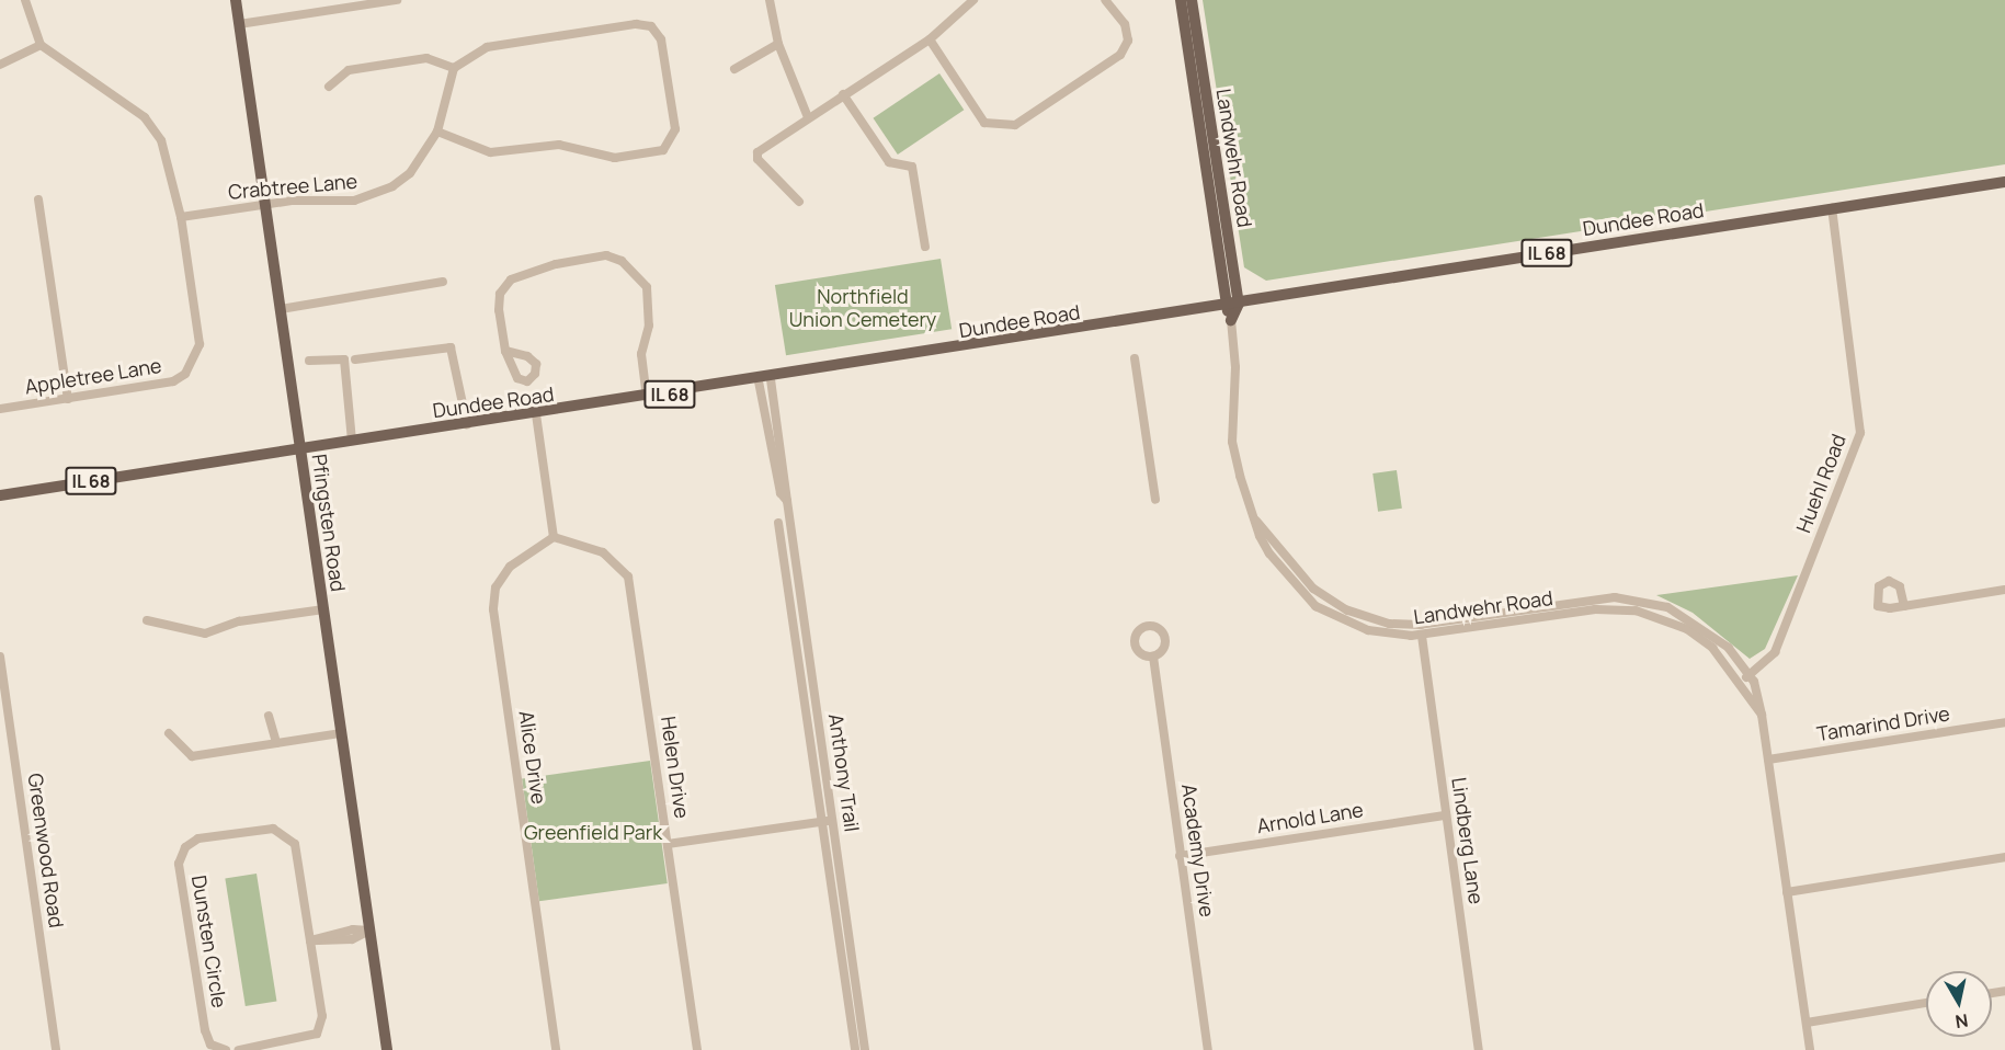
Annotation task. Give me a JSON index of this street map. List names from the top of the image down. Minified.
{"streets":{"main road":["Landwehr Road","Dundee Road","IL 68","Pfingsten Road"],"street":["Crabtree Lane","Appletree Lane","Huehl Road","Tamarind Drive","Alice Drive","Helen Drive","Anthony Trail","Arnold Lane","Lindberg Lane","Greenwood Road","Academy Drive","Dunsten Circle"]},"crossings":[["Landwehr Road","Dundee Road"],["Landwehr Road","Huehl Road"],["Landwehr Road","Lindberg Lane"],["Crabtree Lane","Appletree Lane"],["Crabtree Lane","Pfingsten Road"],["Dundee Road","Huehl Road"],["Dundee Road","Pfingsten Road"],["Dundee Road","Anthony Trail"],["Alice Drive","Helen Drive"],["Arnold Lane","Lindberg Lane"],["Arnold Lane","Academy Drive"]],"parks":["Northfield Union Cemetery","Greenfield Park"],"north":"bottom"}
